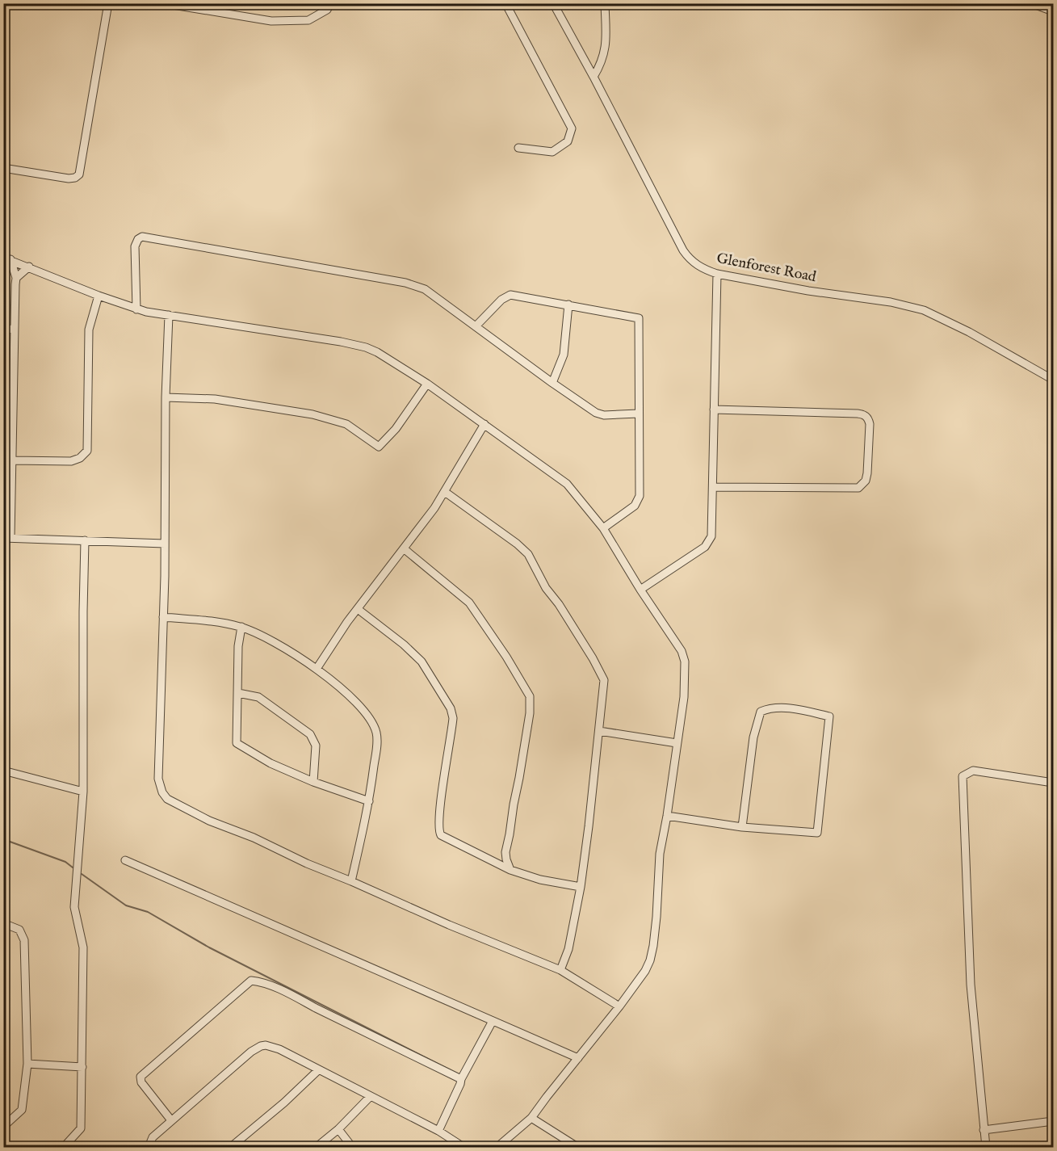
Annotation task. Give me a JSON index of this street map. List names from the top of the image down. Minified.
{"streets":{"street":["Glenforest Road"]}}
